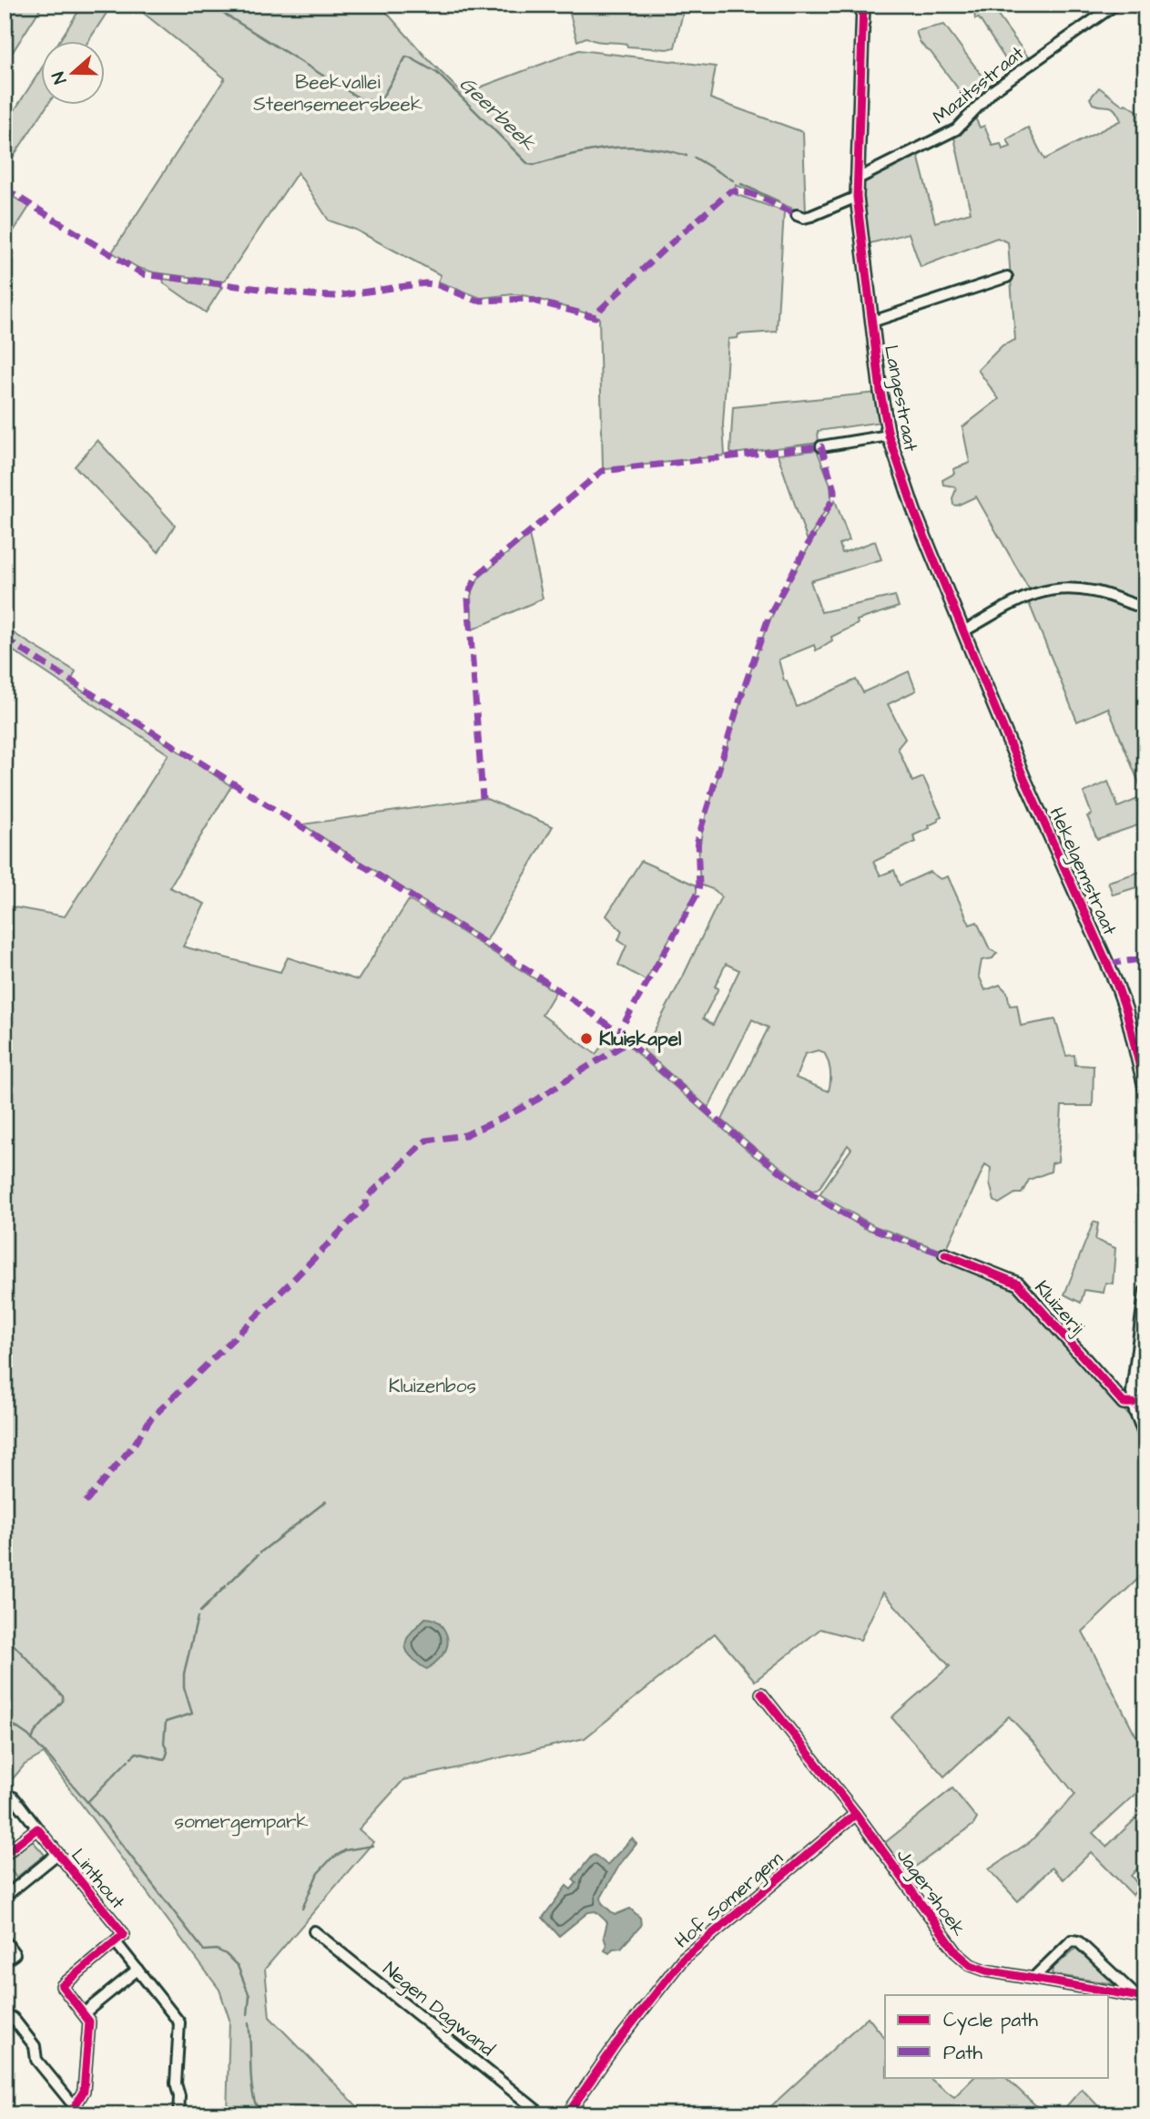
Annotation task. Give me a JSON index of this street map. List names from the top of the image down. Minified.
{"streets":{"street":["Mazitsstraat","Langestraat","Hekelgemstraat","Kluizerij","Linthout","Jagershoek","Hof Somergem","Negen Dagwand"]},"crossings":[["Mazitsstraat","Langestraat"],["Langestraat","Hekelgemstraat"],["Jagershoek","Hof Somergem"]],"water":["Geerbeek"],"parks":["Beekvallei Steensemeersbeek","Kluizenbos","somergempark"],"places":["Kluiskapel"],"legend":["Cycle path","Path"],"north":"left"}
